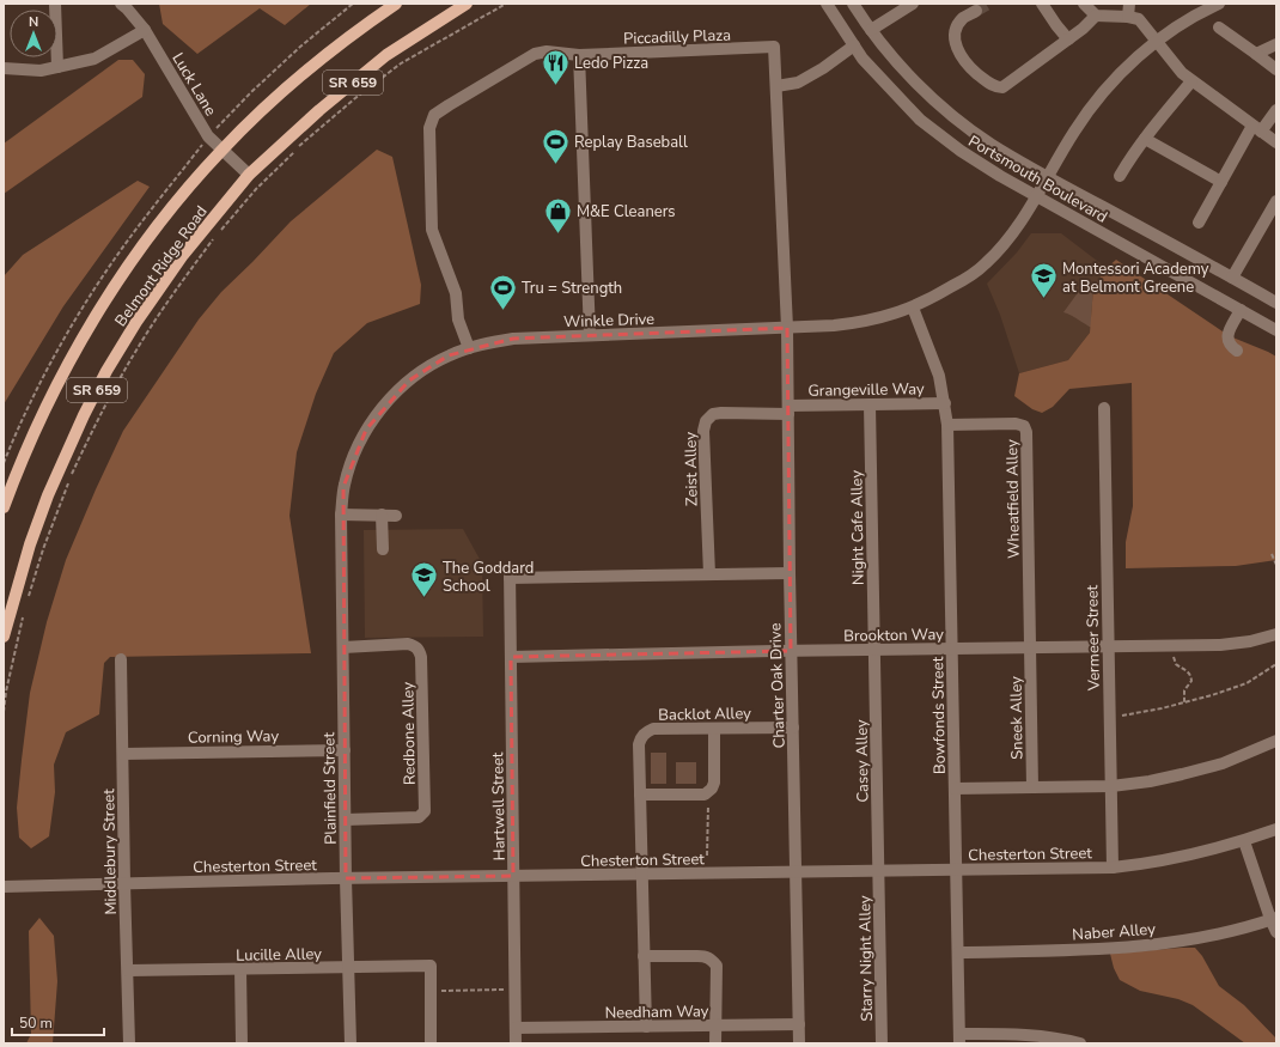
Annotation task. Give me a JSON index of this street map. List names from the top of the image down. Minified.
{"streets":{"main road":["SR 659","Belmont Ridge Road"],"street":["Piccadilly Plaza","Luck Lane","Portsmouth Boulevard","Winkle Drive","Grangeville Way","Zeist Alley","Wheatfield Alley","Night Cafe Alley","Brookton Way","Vermeer Street","Charter Oak Drive","Backlot Alley","Bowfonds Street","Sneek Alley","Redbone Alley","Corning Way","Casey Alley","Plainfield Street","Hartwell Street","Middlebury Street","Chesterton Street","Naber Alley","Lucille Alley","Starry Night Alley","Needham Way"]},"crossings":[["Piccadilly Plaza","Winkle Drive"],["Piccadilly Plaza","Charter Oak Drive"],["Luck Lane","Belmont Ridge Road"],["Portsmouth Boulevard","Winkle Drive"],["Winkle Drive","Charter Oak Drive"],["Winkle Drive","Bowfonds Street"],["Winkle Drive","Redbone Alley"],["Winkle Drive","Plainfield Street"],["Grangeville Way","Zeist Alley"],["Grangeville Way","Night Cafe Alley"],["Grangeville Way","Charter Oak Drive"],["Grangeville Way","Bowfonds Street"],["Zeist Alley","Charter Oak Drive"],["Zeist Alley","Hartwell Street"],["Wheatfield Alley","Brookton Way"],["Wheatfield Alley","Bowfonds Street"],["Wheatfield Alley","Sneek Alley"],["Night Cafe Alley","Brookton Way"],["Night Cafe Alley","Casey Alley"],["Brookton Way","Vermeer Street"],["Brookton Way","Charter Oak Drive"],["Brookton Way","Bowfonds Street"],["Brookton Way","Sneek Alley"],["Brookton Way","Casey Alley"],["Brookton Way","Hartwell Street"],["Vermeer Street","Chesterton Street"],["Charter Oak Drive","Backlot Alley"],["Charter Oak Drive","Chesterton Street"],["Charter Oak Drive","Needham Way"],["Backlot Alley","Chesterton Street"],["Backlot Alley","Needham Way"],["Bowfonds Street","Chesterton Street"],["Bowfonds Street","Naber Alley"],["Redbone Alley","Plainfield Street"],["Corning Way","Plainfield Street"],["Corning Way","Middlebury Street"],["Casey Alley","Chesterton Street"],["Casey Alley","Starry Night Alley"],["Plainfield Street","Chesterton Street"],["Plainfield Street","Lucille Alley"],["Hartwell Street","Chesterton Street"],["Hartwell Street","Needham Way"],["Middlebury Street","Chesterton Street"],["Middlebury Street","Lucille Alley"],["Chesterton Street","Starry Night Alley"]],"places":{"restaurant":["Ledo Pizza"],"sports":["Replay Baseball","Tru = Strength"],"shop":["M&E Cleaners"],"school or university":["Montessori Academy at Belmont Greene","The Goddard School"]},"scale_bar":"50 m","north":"top"}
